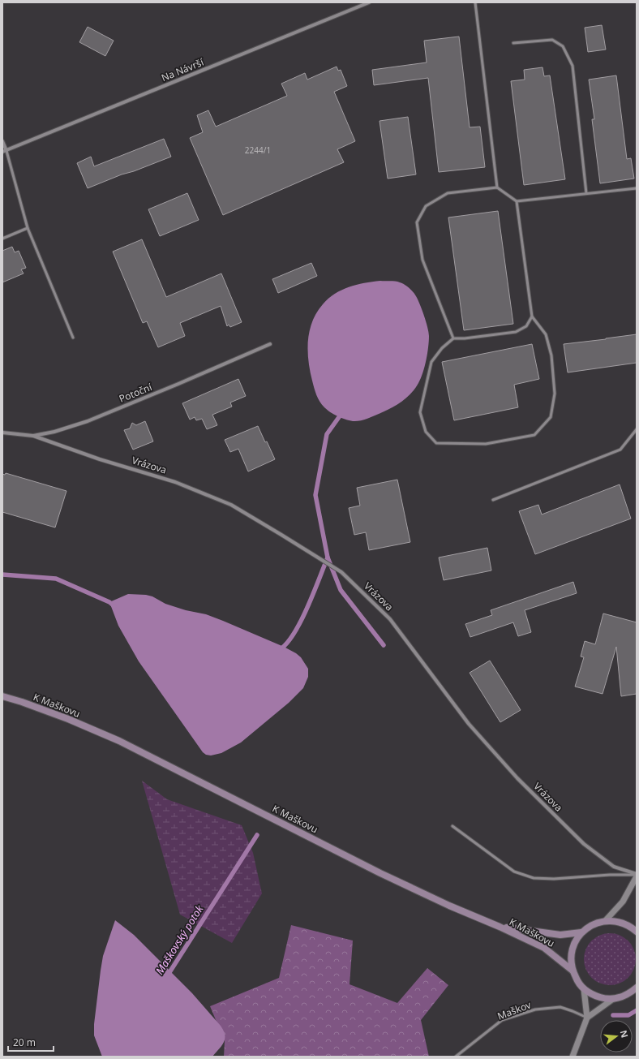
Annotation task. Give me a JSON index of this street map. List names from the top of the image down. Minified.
{"streets":{"main road":["K Maškovu"],"street":["Na Návrší","Potoční","Vrázova"],"lane":["Maškov"]},"crossings":[["Potoční","Vrázova"]],"water":["Maškovský potok"],"house_numbers":["2244/1"],"scale_bar":"20 m","north":"right"}
